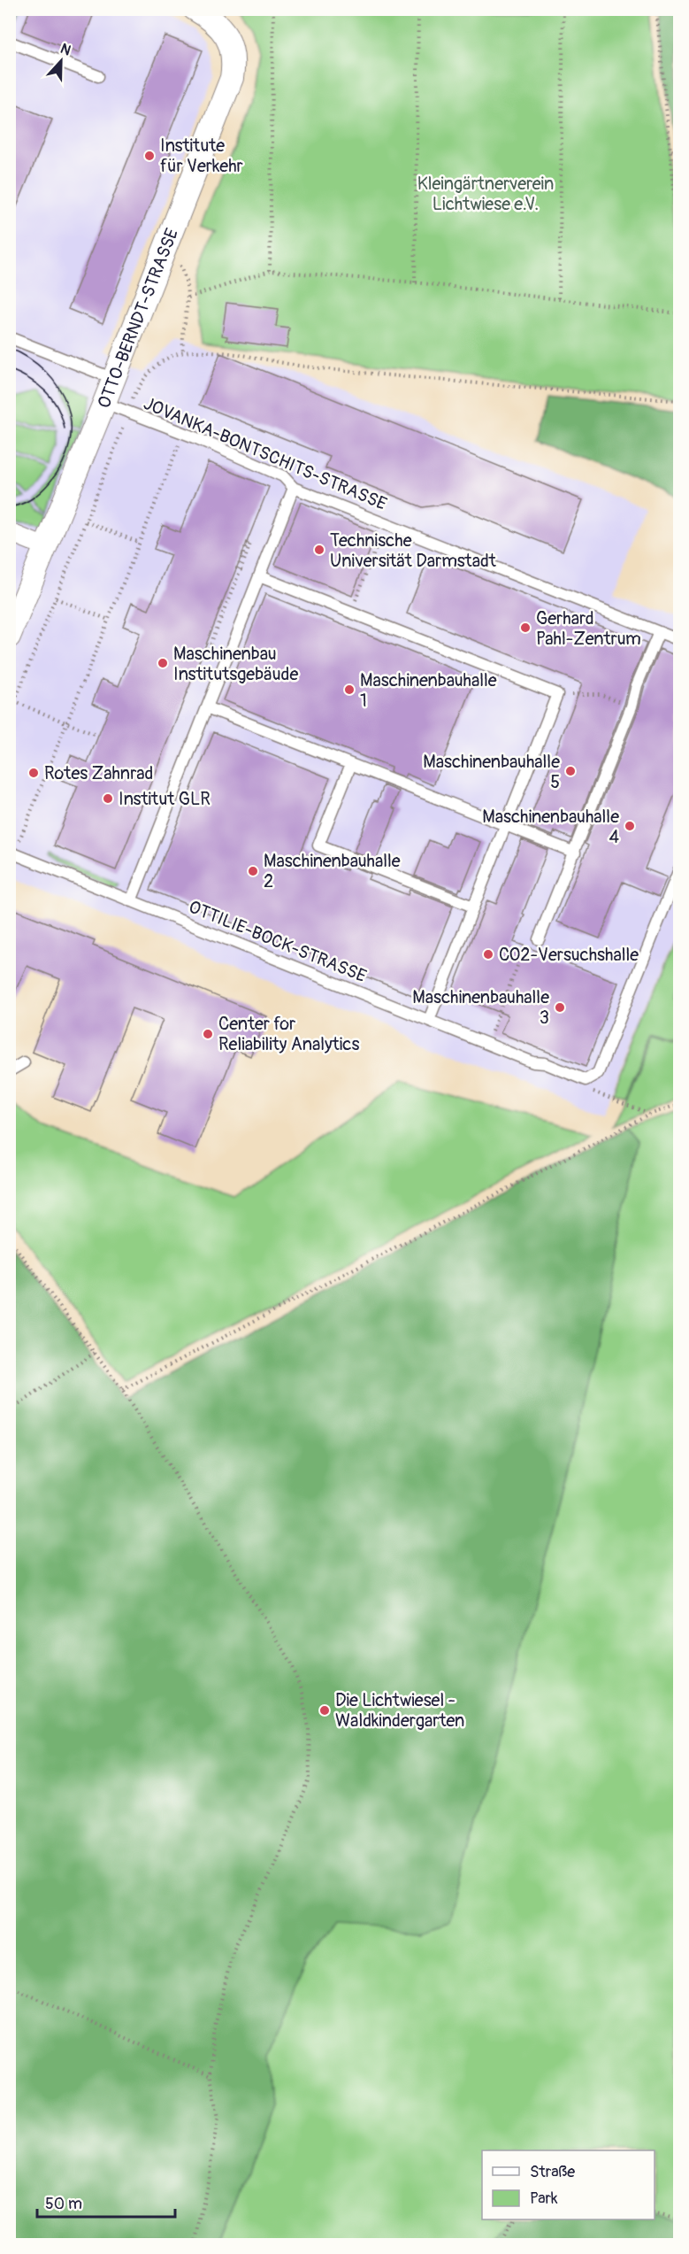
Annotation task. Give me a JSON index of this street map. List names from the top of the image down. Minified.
{"streets":{"street":["OTTO-BERNDT-STRASSE"],"lane":["JOVANKA-BONTSCHITS-STRASSE","OTTILIE-BOCK-STRASSE"]},"crossings":[["OTTO-BERNDT-STRASSE","JOVANKA-BONTSCHITS-STRASSE"]],"parks":["Kleingärtnerverein Lichtwiese e.V."],"places":["Institute für Verkehr","Technische Universität Darmstadt","Gerhard Pahl-Zentrum","Maschinenbau Institutsgebäude","Maschinenbauhalle 1","Maschinenbauhalle 5","Rotes Zahnrad","Institut GLR","Maschinenbauhalle 4","Maschinenbauhalle 2","CO2-Versuchshalle","Maschinenbauhalle 3","Center for Reliability Analytics","Die Lichtwiesel - Waldkindergarten"],"legend":["Straße","Park"],"scale_bar":"50 m","north":"top"}
